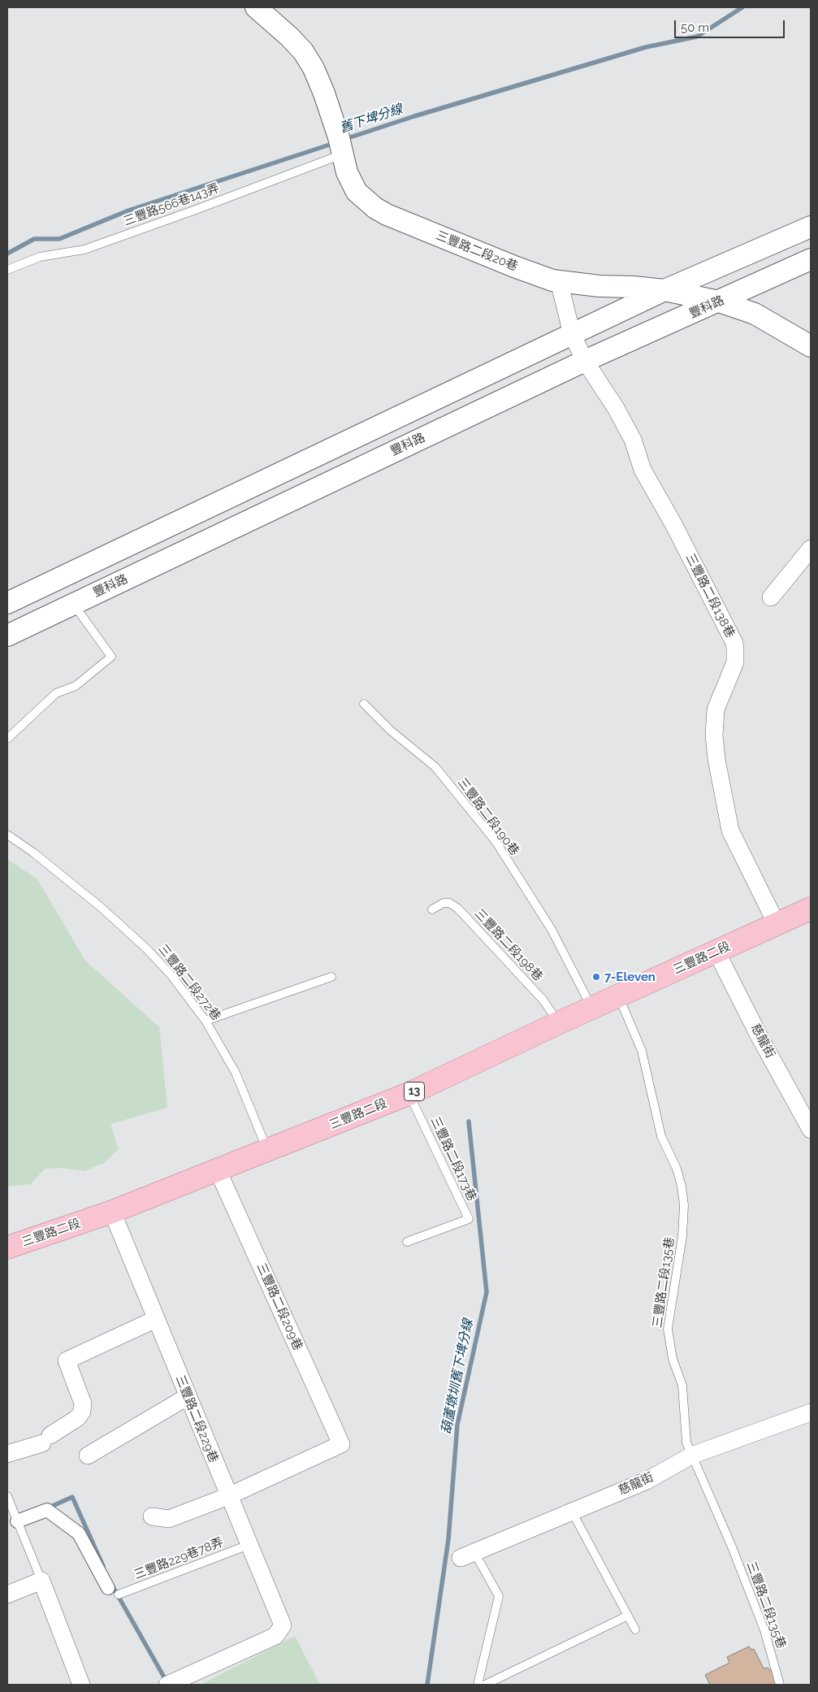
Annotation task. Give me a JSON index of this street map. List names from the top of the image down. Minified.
{"streets":{"main road":["三豐路二段","13"],"street":["三豐路二段20巷","豐科路","三豐路二段138巷","慈龍街","三豐路二段209巷","三豐路二段229巷"],"lane":["三豐路566巷143弄","三豐路二段190巷","三豐路二段198巷","三豐路二段272巷","三豐路二段173巷","三豐路二段135巷","三豐路229巷78弄"]},"crossings":[["三豐路566巷143弄","三豐路二段20巷"],["三豐路二段20巷","豐科路"],["三豐路二段20巷","三豐路二段138巷"],["豐科路","三豐路二段138巷"],["三豐路二段138巷","三豐路二段"],["三豐路二段190巷","三豐路二段"],["三豐路二段198巷","三豐路二段"],["三豐路二段","三豐路二段272巷"],["三豐路二段","慈龍街"],["三豐路二段","三豐路二段173巷"],["三豐路二段","三豐路二段135巷"],["三豐路二段","三豐路二段209巷"],["三豐路二段","三豐路二段229巷"],["慈龍街","三豐路二段135巷"],["三豐路二段209巷","三豐路二段229巷"],["三豐路二段229巷","三豐路229巷78弄"]],"water":["舊下埤分線","葫蘆墩圳舊下埤分線"],"places":["7-Eleven"],"scale_bar":"50 m"}
